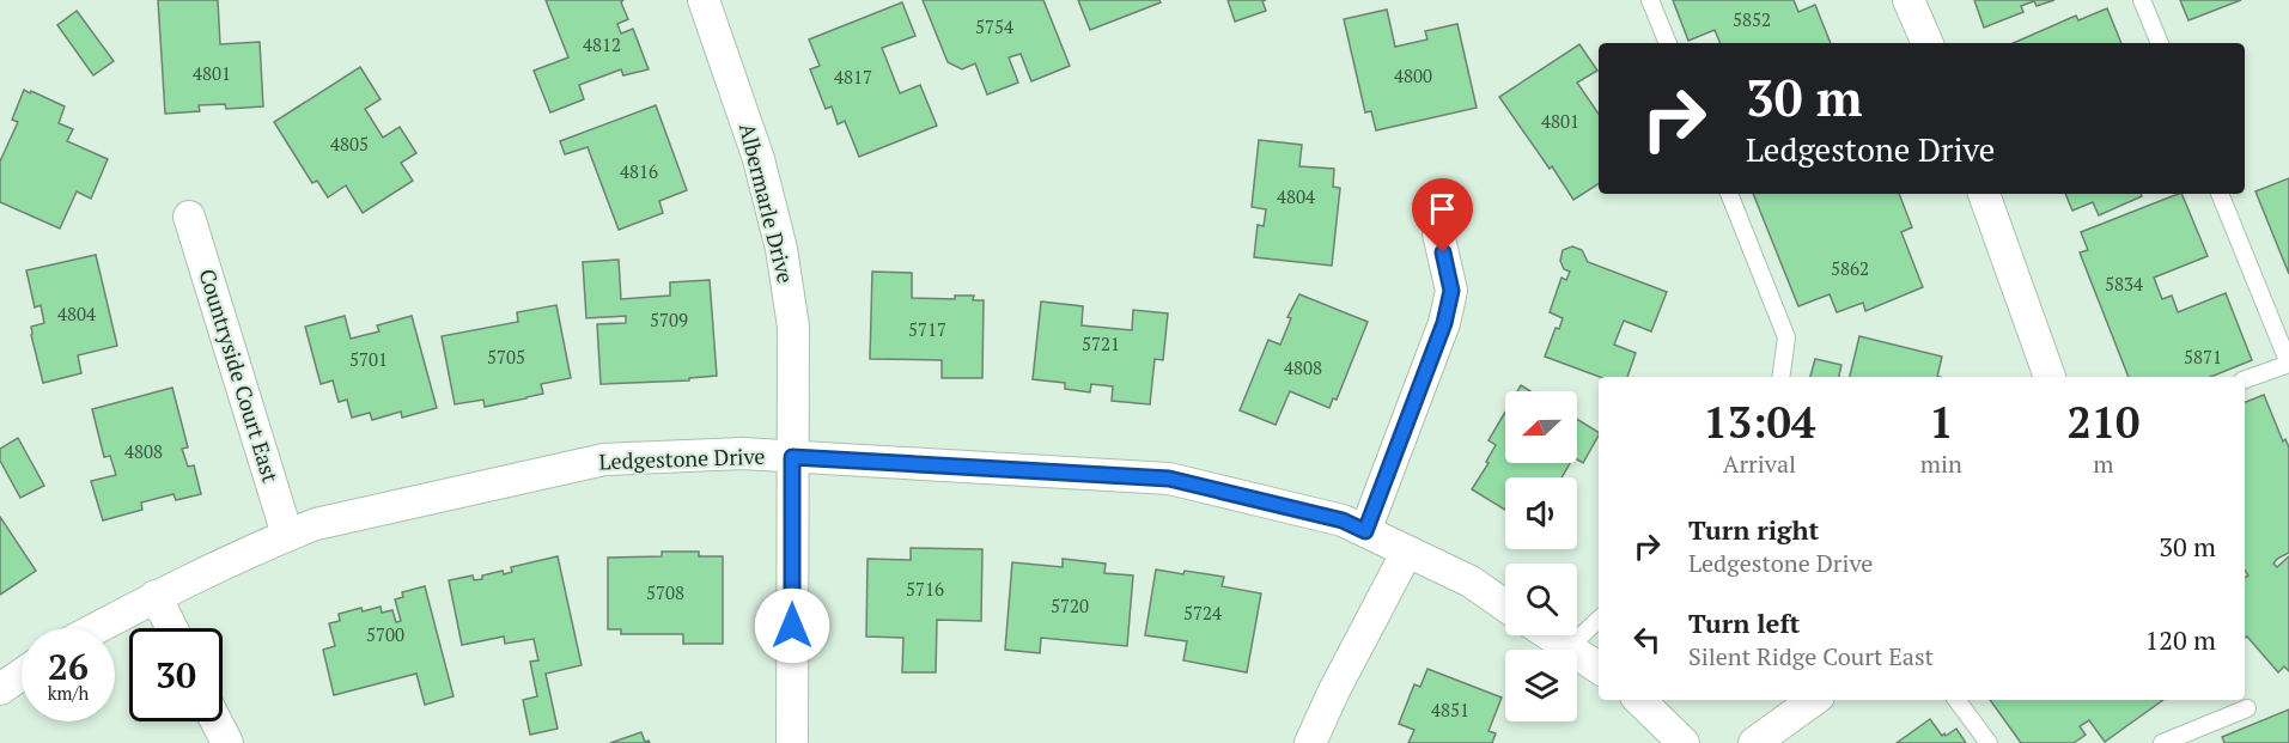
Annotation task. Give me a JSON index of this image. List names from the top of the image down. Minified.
{"streets":{"street":["Albermarle Drive","Countryside Court East","Ledgestone Drive"]},"crossings":[["Albermarle Drive","Ledgestone Drive"],["Countryside Court East","Ledgestone Drive"]],"house_numbers":["5852","5754","4812","4801","4800","4817","4801","4805","4816","4804","5862","5834","4804","5709","5717","5721","5705","5871","5701","4808","4808","5716","5708","5720","5724","5700","4851"],"north":"left","page":{"turn":["30 m","Ledgestone Drive"],"eta":["13:04","Arrival","1","min","210","m"],"list":[{"name":"Turn right","note":"Ledgestone Drive","value":"30 m"},{"name":"Turn left","note":"Silent Ridge Court East","value":"120 m"}],"speed":"26 km/h","limit":"30"}}
